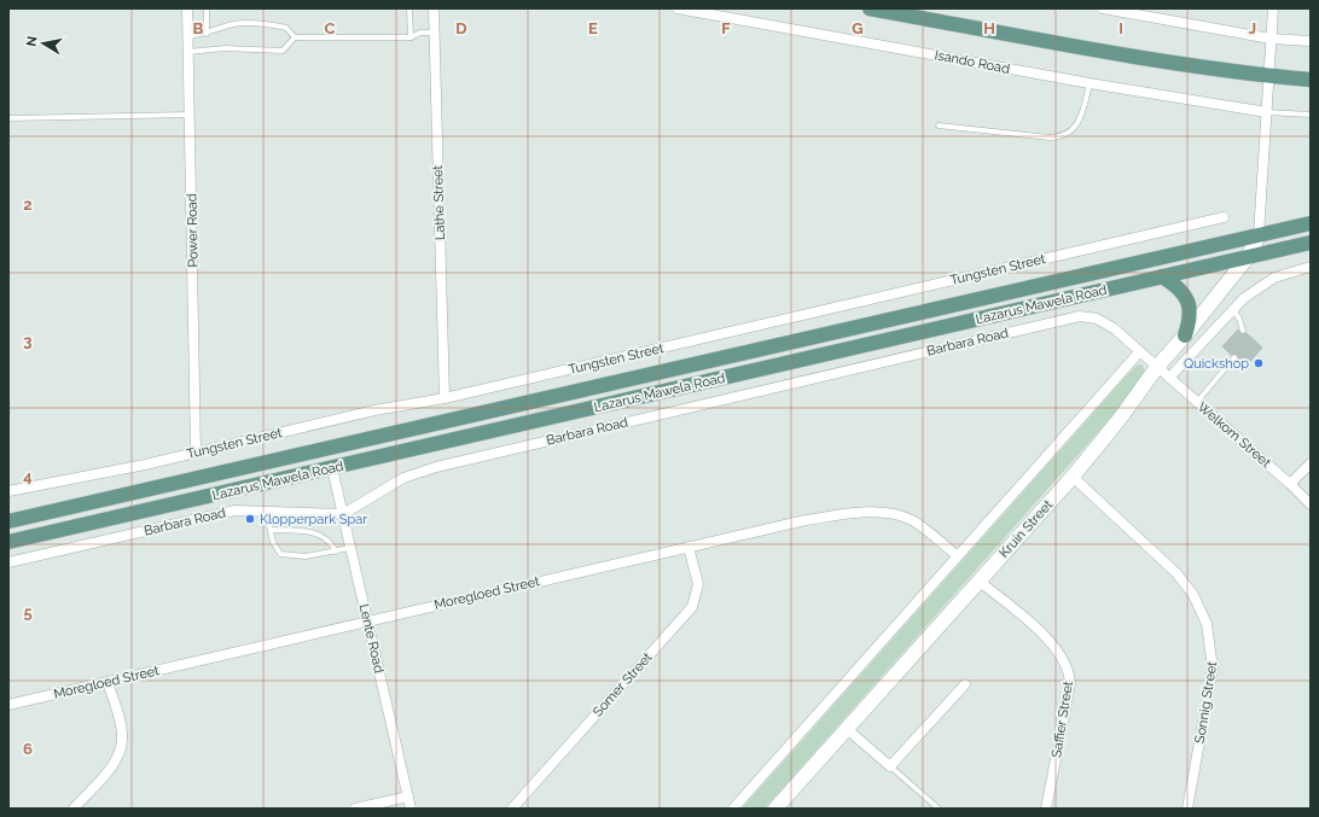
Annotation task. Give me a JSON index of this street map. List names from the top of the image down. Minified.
{"streets":{"main road":["Lazarus Mawela Road","Kruin Street"],"street":["Isando Road","Lathe Street","Power Road","Tungsten Street","Barbara Road","Welkom Street","Moregloed Street","Lente Road","Somer Street","Sonnig Street","Saffier Street"]},"crossings":[["Lathe Street","Tungsten Street"],["Power Road","Tungsten Street"],["Lazarus Mawela Road","Kruin Street"],["Lazarus Mawela Road","Lente Road"],["Barbara Road","Welkom Street"],["Barbara Road","Kruin Street"],["Barbara Road","Lente Road"],["Welkom Street","Kruin Street"],["Kruin Street","Sonnig Street"],["Kruin Street","Saffier Street"],["Moregloed Street","Lente Road"],["Moregloed Street","Somer Street"]],"places":["Quickshop","Klopperpark Spar"],"north":"left","grid":{"columns":["B","C","D","E","F","G","H","I","J"],"rows":["2","3","4","5","6"]}}
